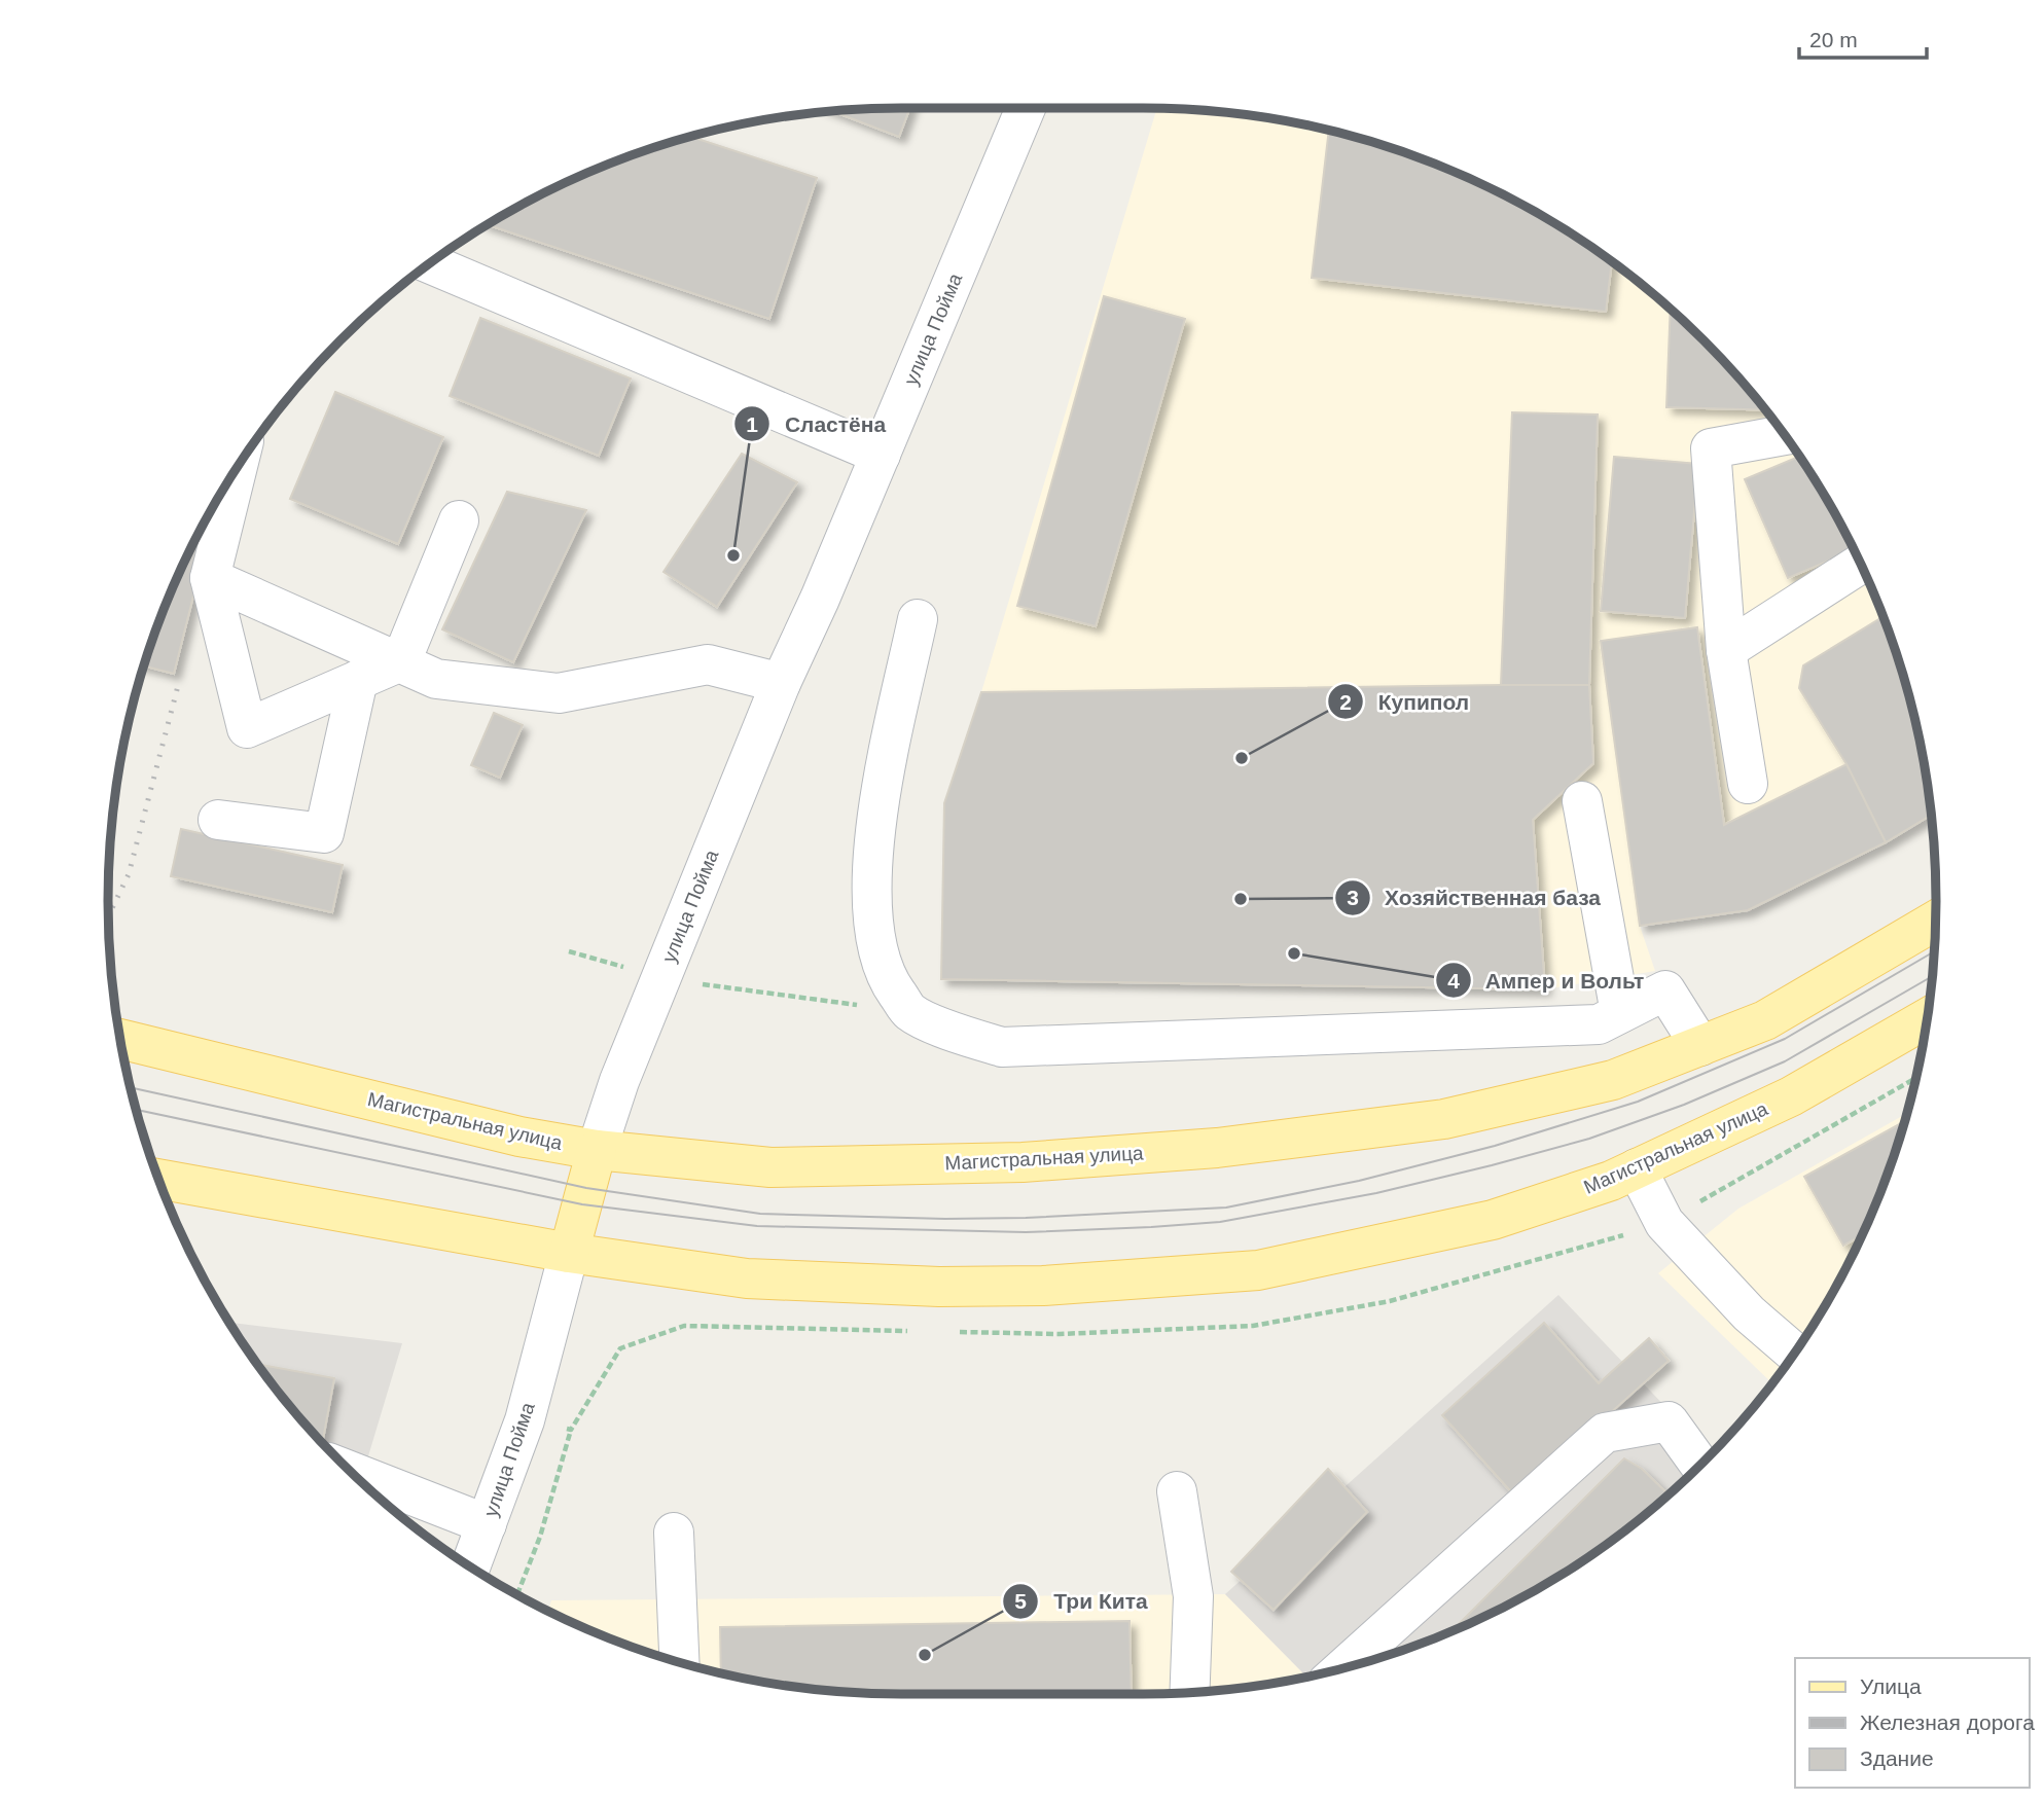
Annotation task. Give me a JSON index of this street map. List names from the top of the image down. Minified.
{"streets":{"main road":["улица Пойма","Магистральная улица"]},"crossings":[["улица Пойма","Магистральная улица"]],"places":["Сластёна","Купипол","Хозяйственная база","Ампер и Вольт","Три Кита"],"legend":["Улица","Железная дорога","Здание"],"scale_bar":"20 m"}
